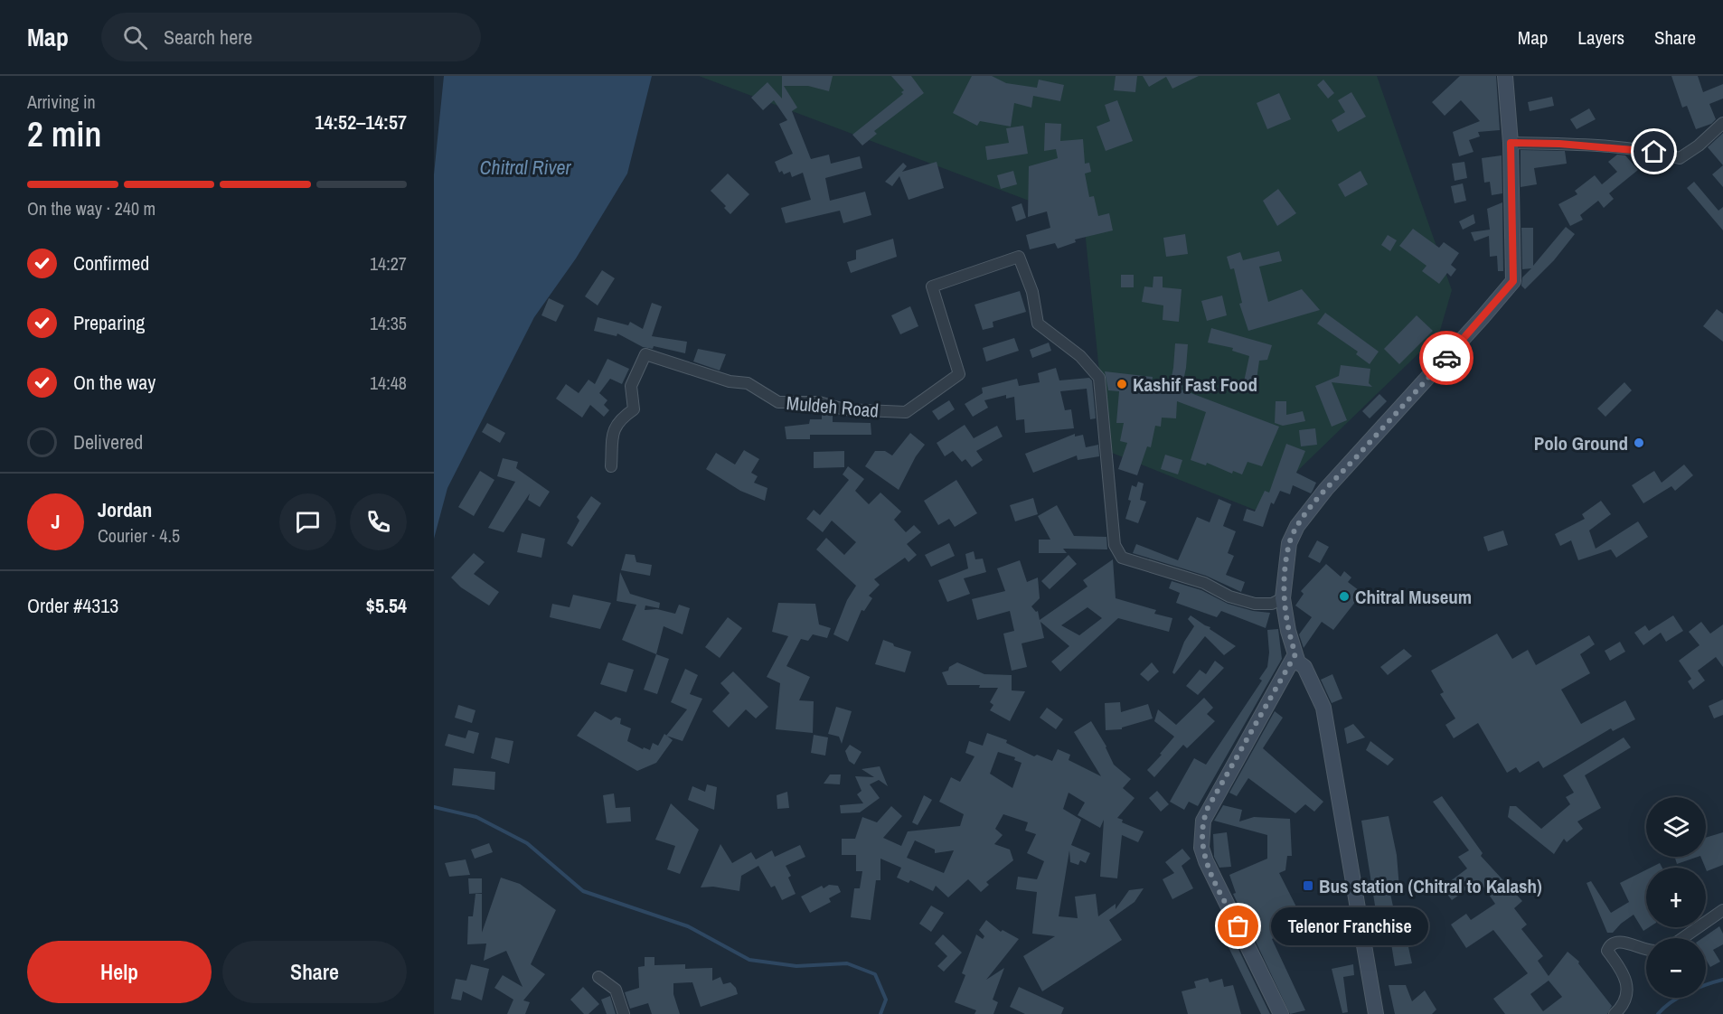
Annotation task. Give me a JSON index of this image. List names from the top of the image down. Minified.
{"streets":{"street":["Muldeh Road"]},"water":["Chitral River"],"places":{"other":["Kashif Fast Food","Polo Ground","Chitral Museum","Telenor Franchise"],"transit":["Bus station (Chitral to Kalash)"]},"page":{"header":"Map","search":"Search here","nav":["Map","Layers","Share"],"heading":["2 min","Arriving in","14:52–14:57"],"panel":["Jordan","Courier · 4.5","Order #4313","$5.54"],"bar":"On the way · 240 m","list":[["Confirmed","14:27"],["Preparing","14:35"],["On the way","14:48"],"Delivered"],"round":"J","map_buttons":["+","−"],"bubble":"Telenor Franchise","buttons":["Help","Share"]}}
